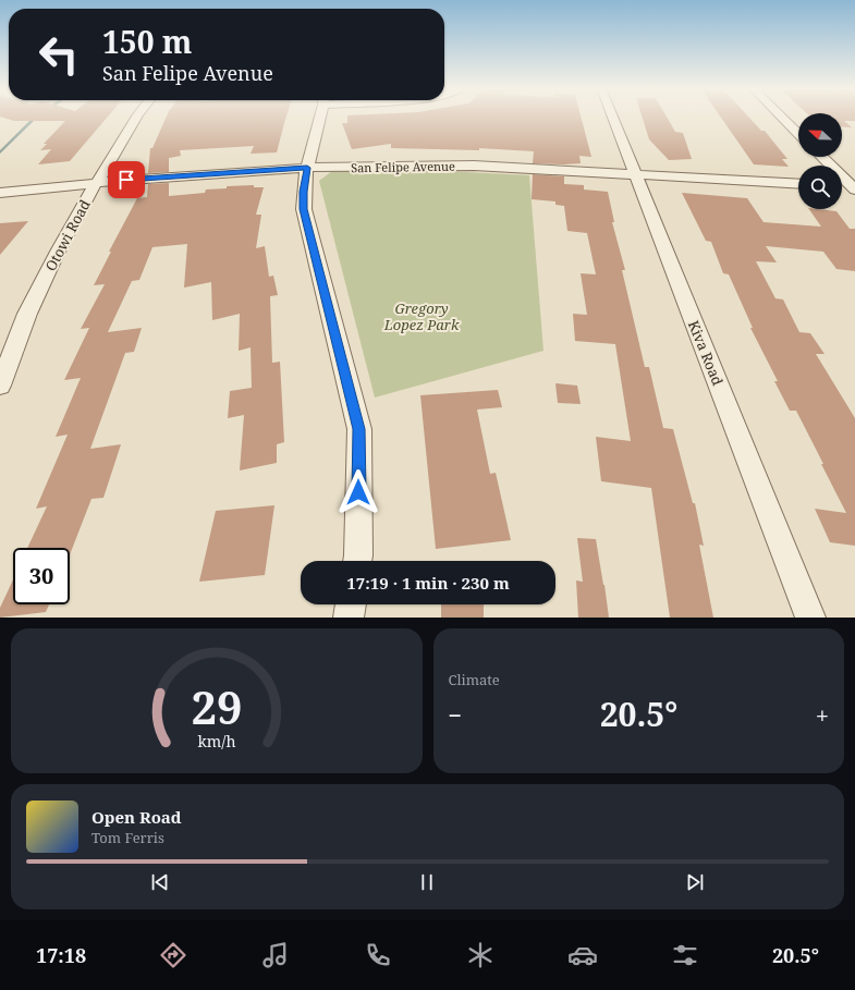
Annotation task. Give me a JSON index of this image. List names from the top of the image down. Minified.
{"streets":{"street":["San Felipe Avenue","Otowi Road","Kiva Road"]},"crossings":[["San Felipe Avenue","Otowi Road"],["San Felipe Avenue","Kiva Road"]],"parks":["Gregory Lopez Park"],"north":"left","page":{"turn":["150 m","San Felipe Avenue"],"limit":"30","trip":"17:19 · 1 min · 230 m","tile":"Climate","heat":["−","20.5°","+"],"song":["Open Road","Tom Ferris"],"tabs":["17:18","20.5°"],"gauge":["29","km/h"]}}
